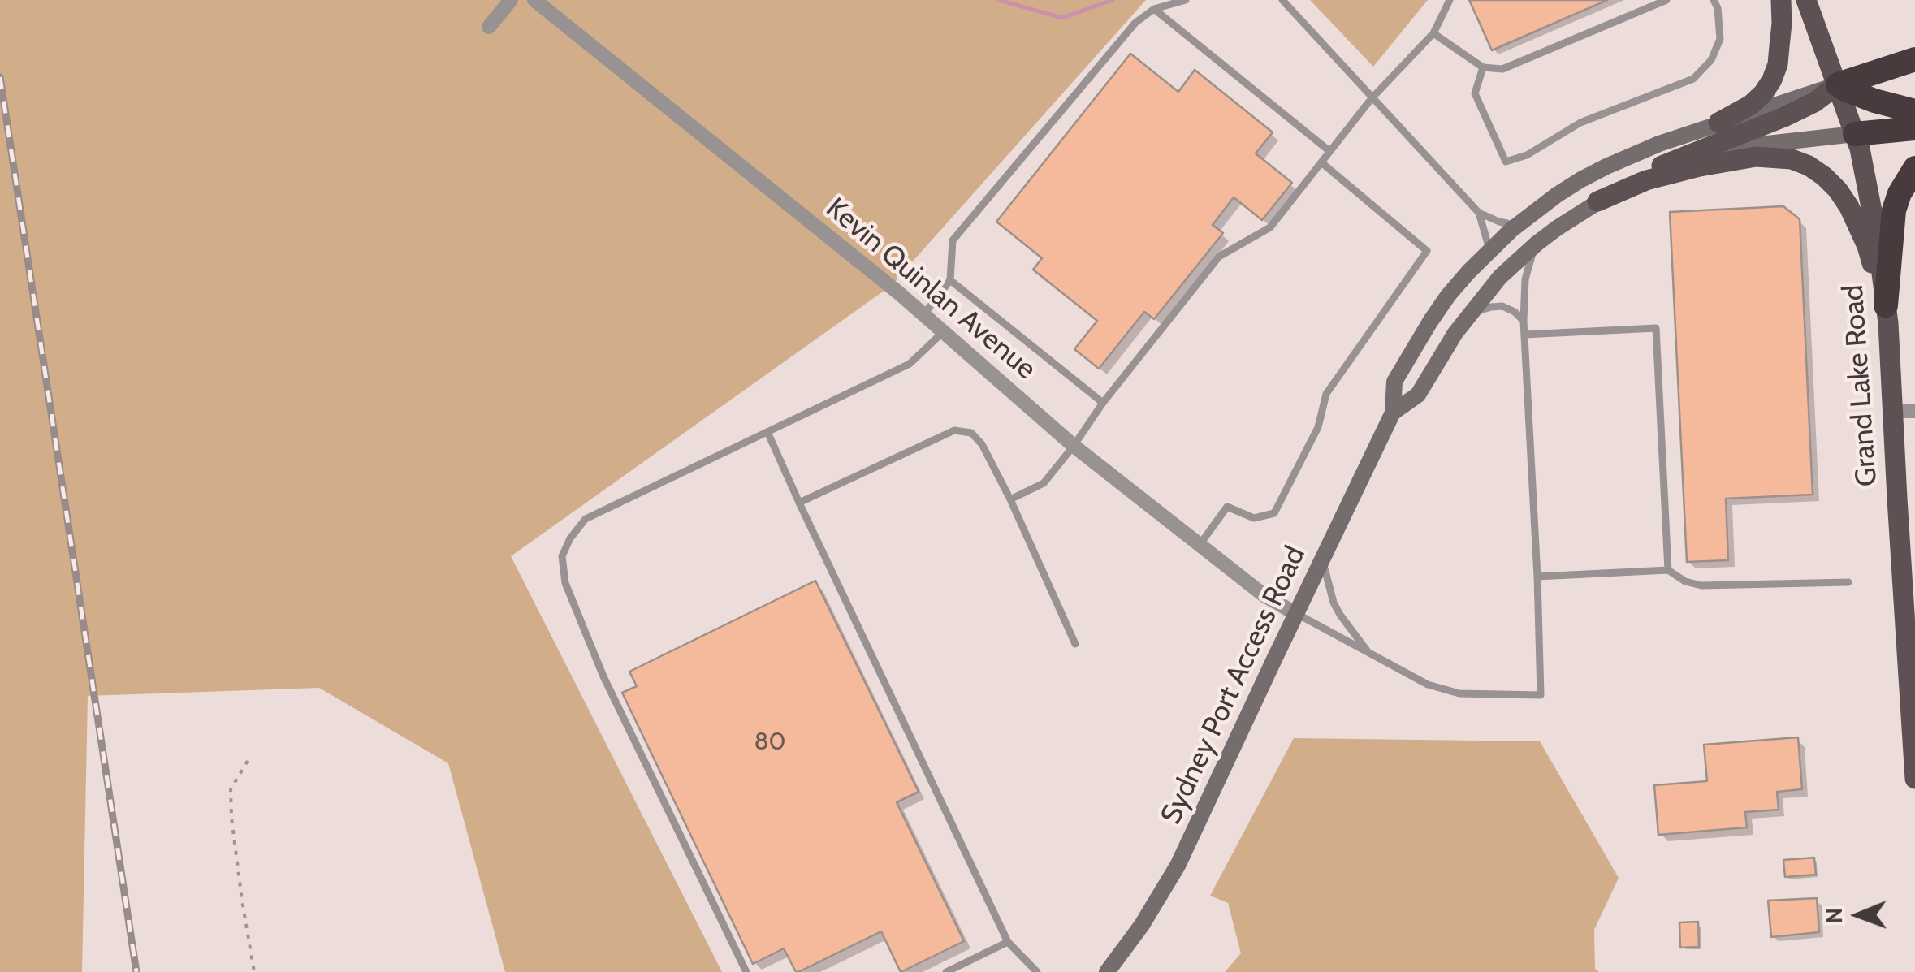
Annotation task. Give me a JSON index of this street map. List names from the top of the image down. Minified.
{"streets":{"main road":["Grand Lake Road","Sydney Port Access Road"],"street":["Kevin Quinlan Avenue"]},"crossings":[["Kevin Quinlan Avenue","Sydney Port Access Road"],["Grand Lake Road","Sydney Port Access Road"]],"house_numbers":["80"],"north":"left"}
